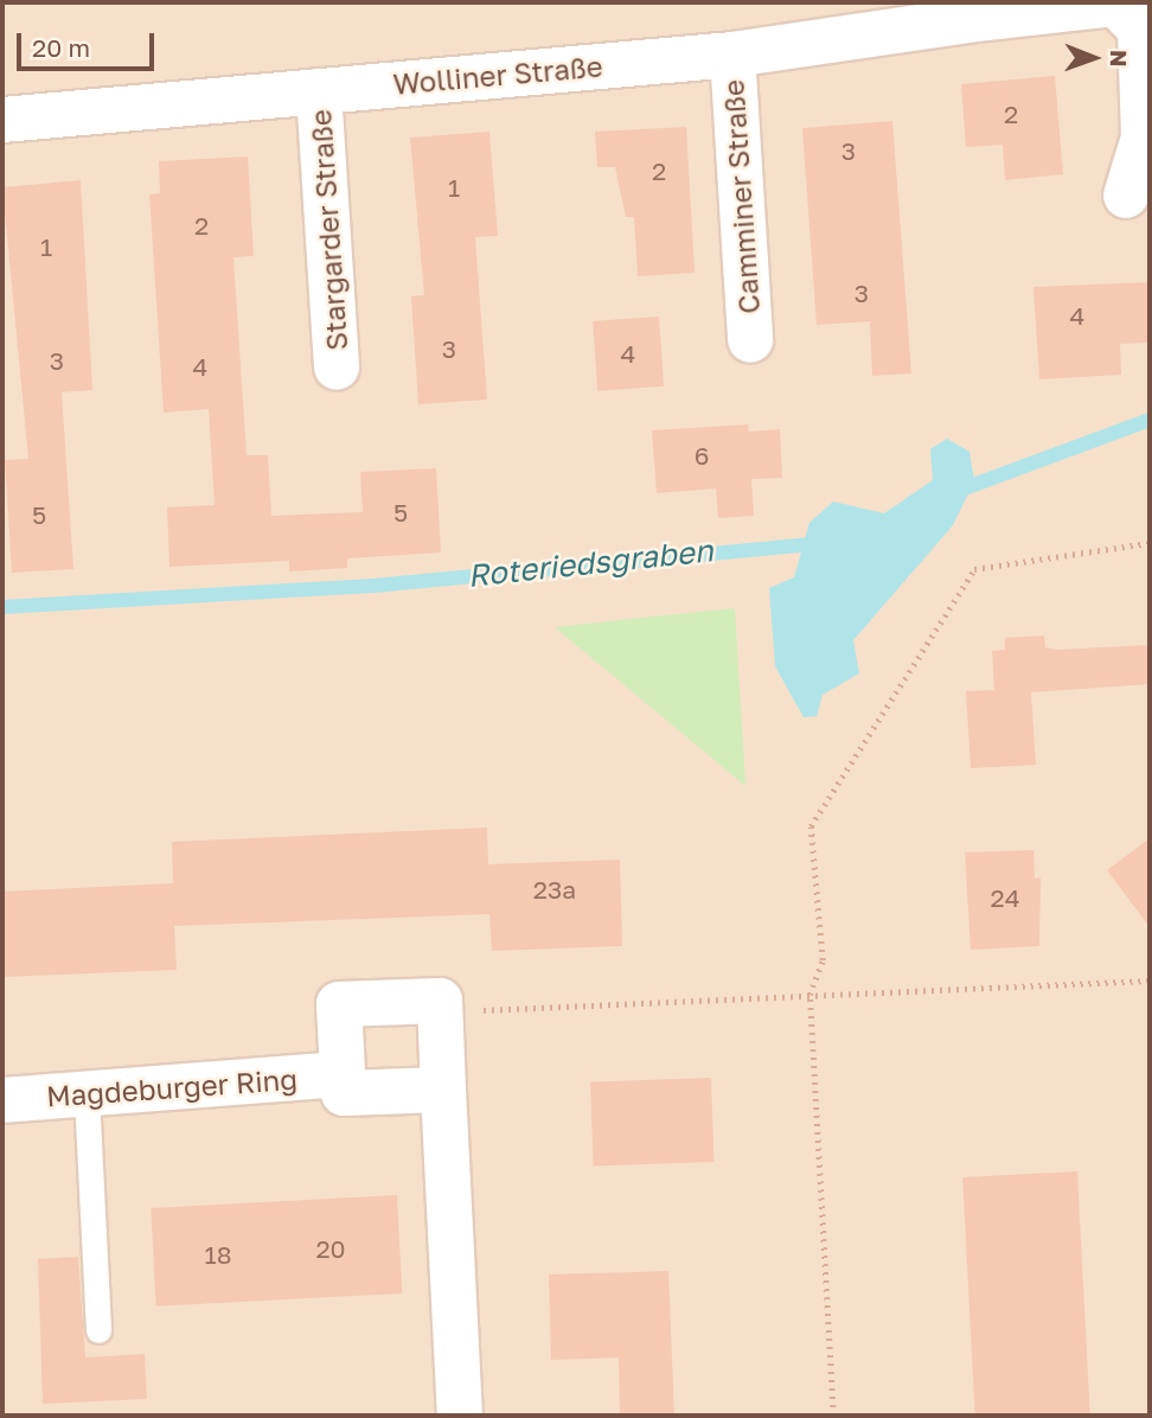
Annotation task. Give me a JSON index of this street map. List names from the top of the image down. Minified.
{"streets":{"street":["Wolliner Straße","Camminer Straße","Stargarder Straße","Magdeburger Ring"]},"crossings":[["Wolliner Straße","Camminer Straße"],["Wolliner Straße","Stargarder Straße"]],"water":["Roteriedsgraben"],"house_numbers":["2","3","2","1","2","1","3","4","3","4","3","4","6","5","5","23a","24","20","18"],"scale_bar":"20 m","north":"right"}
